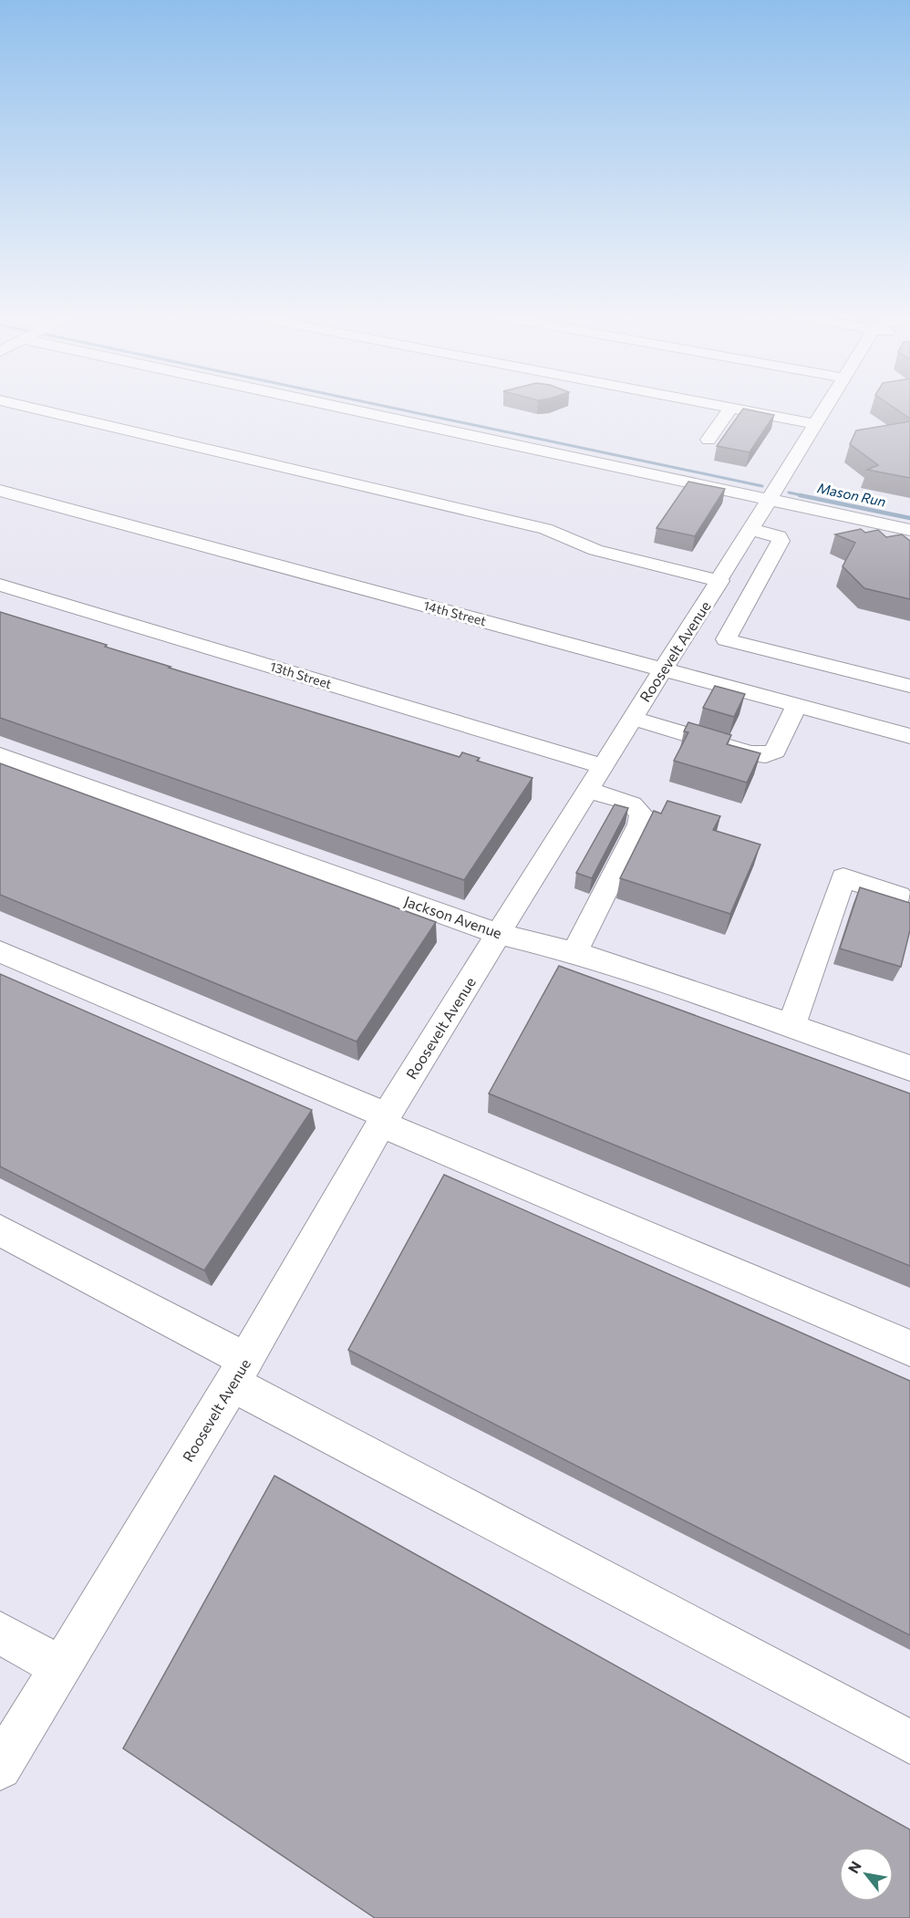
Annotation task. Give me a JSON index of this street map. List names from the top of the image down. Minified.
{"streets":{"street":["14th Street","Roosevelt Avenue","13th Street","Jackson Avenue"]},"crossings":[["14th Street","Roosevelt Avenue"],["Roosevelt Avenue","13th Street"],["Roosevelt Avenue","Jackson Avenue"],["13th Street","Jackson Avenue"]],"water":["Mason Run"],"north":"top left"}
